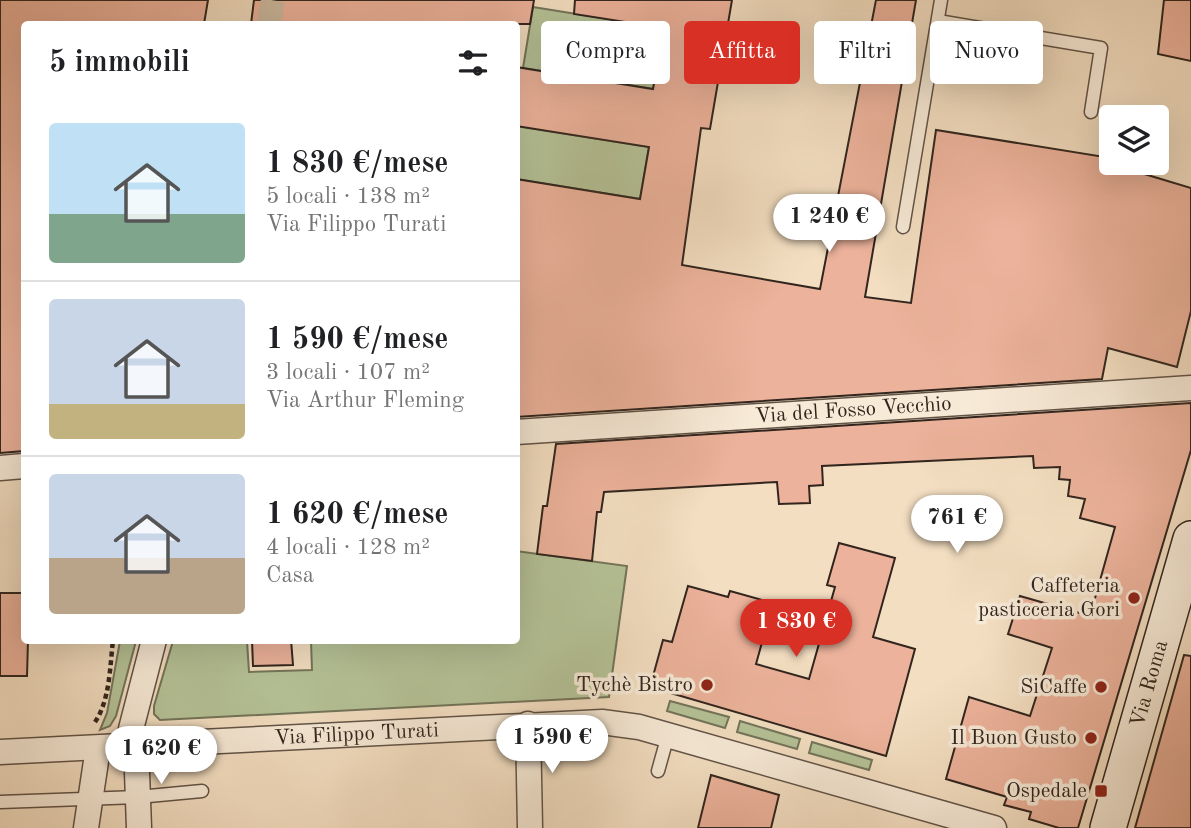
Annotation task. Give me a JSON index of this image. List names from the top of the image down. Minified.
{"streets":{"street":["Via del Fosso Vecchio","Via Roma","Via Filippo Turati"]},"places":{"other":["Caffeteria pasticceria Gori","Tychè Bistro","SiCaffe","Il Buon Gusto"],"transit":["Ospedale"]},"page":{"chip":["Compra","Affitta","Filtri","Nuovo"],"heading":"5 immobili","list":[{"name":"1 830 €/mese","note":"5 locali · 138 m² · Via Filippo Turati"},{"name":"1 590 €/mese","note":"3 locali · 107 m² · Via Arthur Fleming"},{"name":"1 620 €/mese","note":"4 locali · 128 m² · Casa"}],"price":["1 240 €","761 €","1 830 €","1 590 €","1 620 €"]}}
